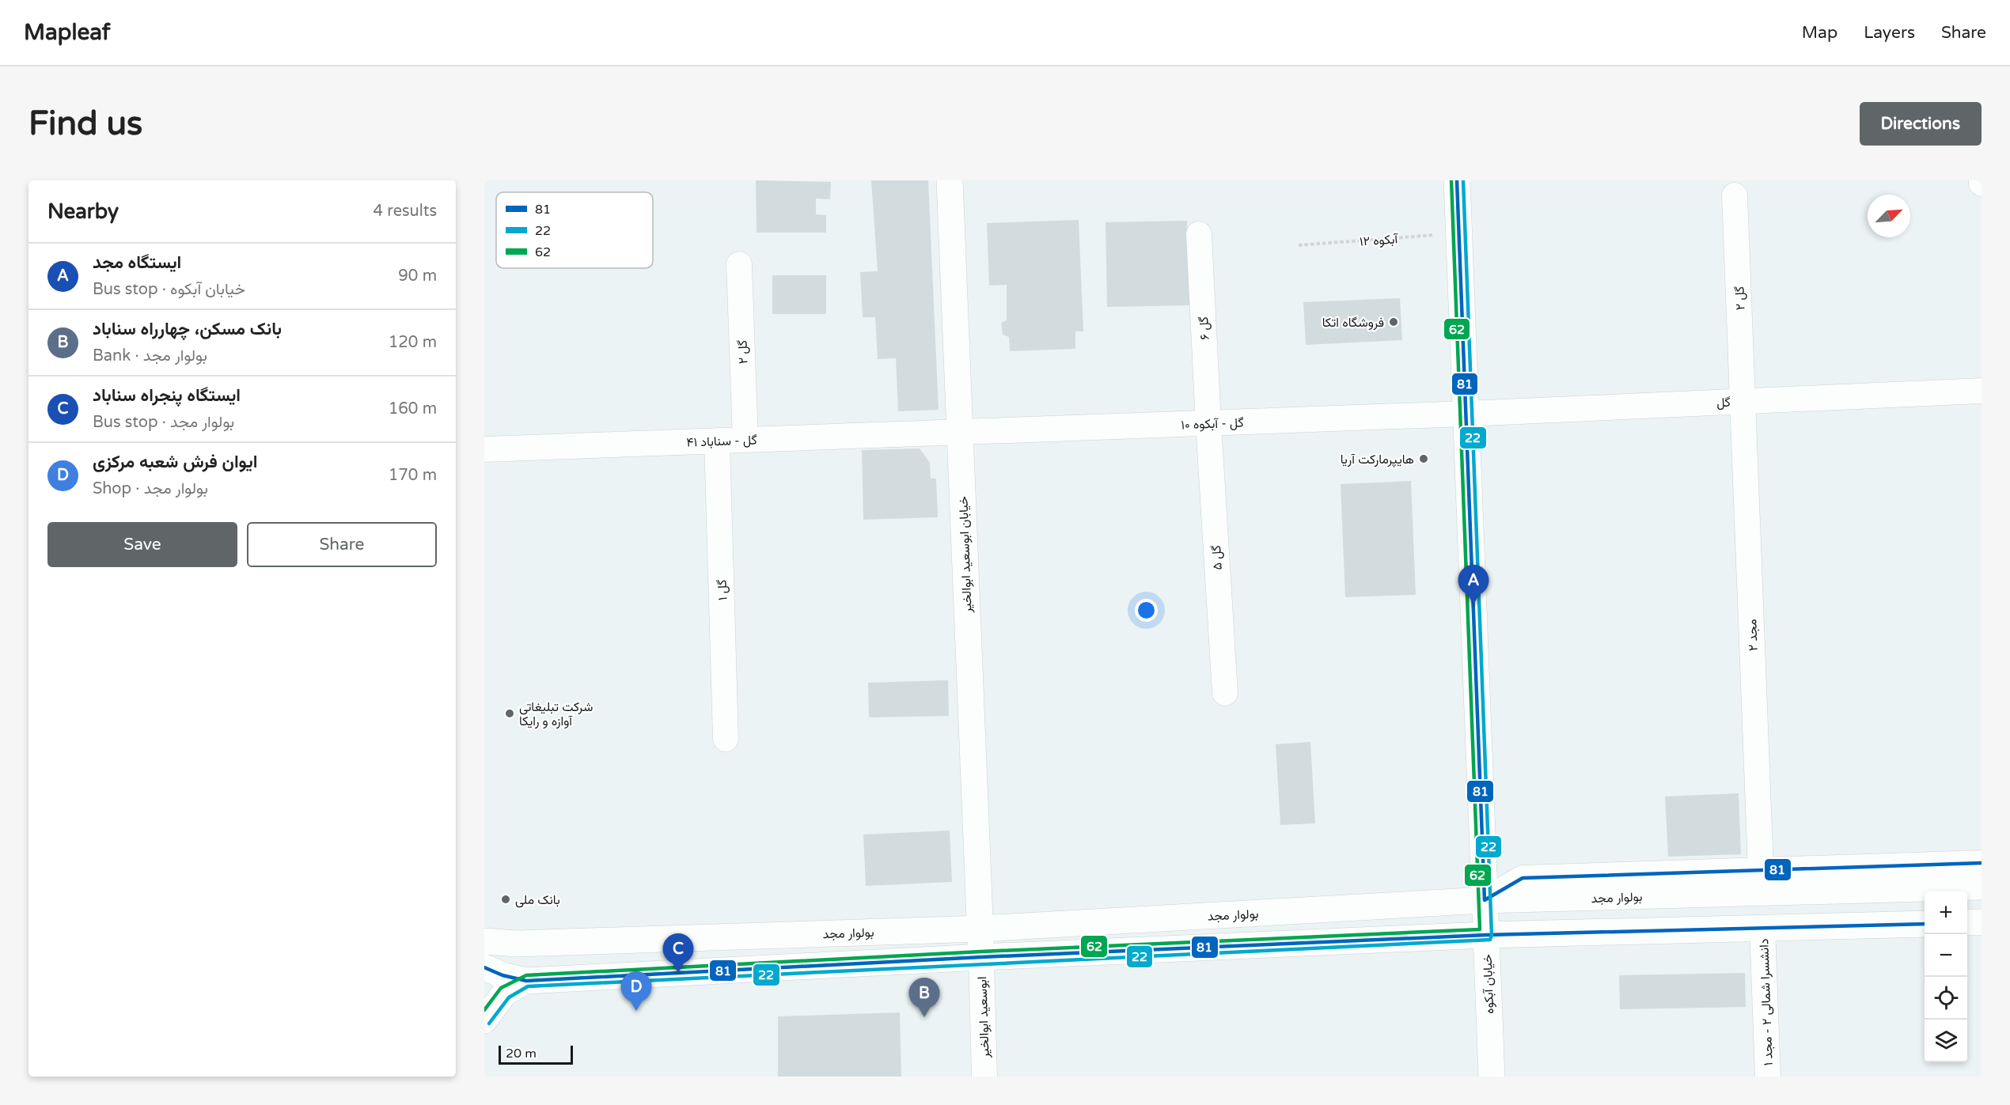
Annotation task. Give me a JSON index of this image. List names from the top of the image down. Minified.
{"streets":{"main road":["خیابان ابوسعید ابوالخیر","بولوار مجد","خیابان آبکوه"],"street":["گل ۲","گل ۶","گل","گل - آبکوه ۱۰","گل - سناباد ۴۱","گل ۵","گل ۱","مجد ۲","دانشسرا شمالی ۲ - مجد ۱","ابوسعید ابوالخیر"],"path":["آبکوه ۱۲"]},"crossings":[["آبکوه ۱۲","خیابان آبکوه"],["گل ۲","گل"],["گل ۲","گل - سناباد ۴۱"],["گل ۲","مجد ۲"],["گل ۶","گل - آبکوه ۱۰"],["گل ۶","گل ۵"],["گل","گل - آبکوه ۱۰"],["گل","مجد ۲"],["گل","خیابان آبکوه"],["گل - آبکوه ۱۰","گل - سناباد ۴۱"],["گل - آبکوه ۱۰","خیابان ابوسعید ابوالخیر"],["گل - آبکوه ۱۰","گل ۵"],["گل - آبکوه ۱۰","خیابان آبکوه"],["گل - سناباد ۴۱","خیابان ابوسعید ابوالخیر"],["گل - سناباد ۴۱","گل ۱"],["خیابان ابوسعید ابوالخیر","بولوار مجد"],["خیابان ابوسعید ابوالخیر","ابوسعید ابوالخیر"],["بولوار مجد","خیابان آبکوه"]],"places":["فروشگاه اتکا","هایپرمارکت آریا","شرکت تبلیغاتی آوازه و رایکا","بانک ملی"],"lines":["transit line 81","transit line 22","transit line 62"],"legend":["81","22","62"],"scale_bar":"20 m","north":"top right","page":{"header":"Mapleaf","nav":["Map","Layers","Share"],"buttons":["Directions",["Save","Share"]],"title":"Find us","heading":["Nearby","4 results"],"list":[{"mark":"A","name":"ایستگاه مجد","note":"Bus stop · خیابان آبکوه","value":"90 m"},{"mark":"B","name":"بانک مسکن، چهارراه سناباد","note":"Bank · بولوار مجد","value":"120 m"},{"mark":"C","name":"ایستگاه پنجراه سناباد","note":"Bus stop · بولوار مجد","value":"160 m"},{"mark":"D","name":"ایوان فرش شعبه مرکزی","note":"Shop · بولوار مجد","value":"170 m"}],"pins":["A","C","D","B"],"map_buttons":["+","−"],"scale":"20 m"}}
